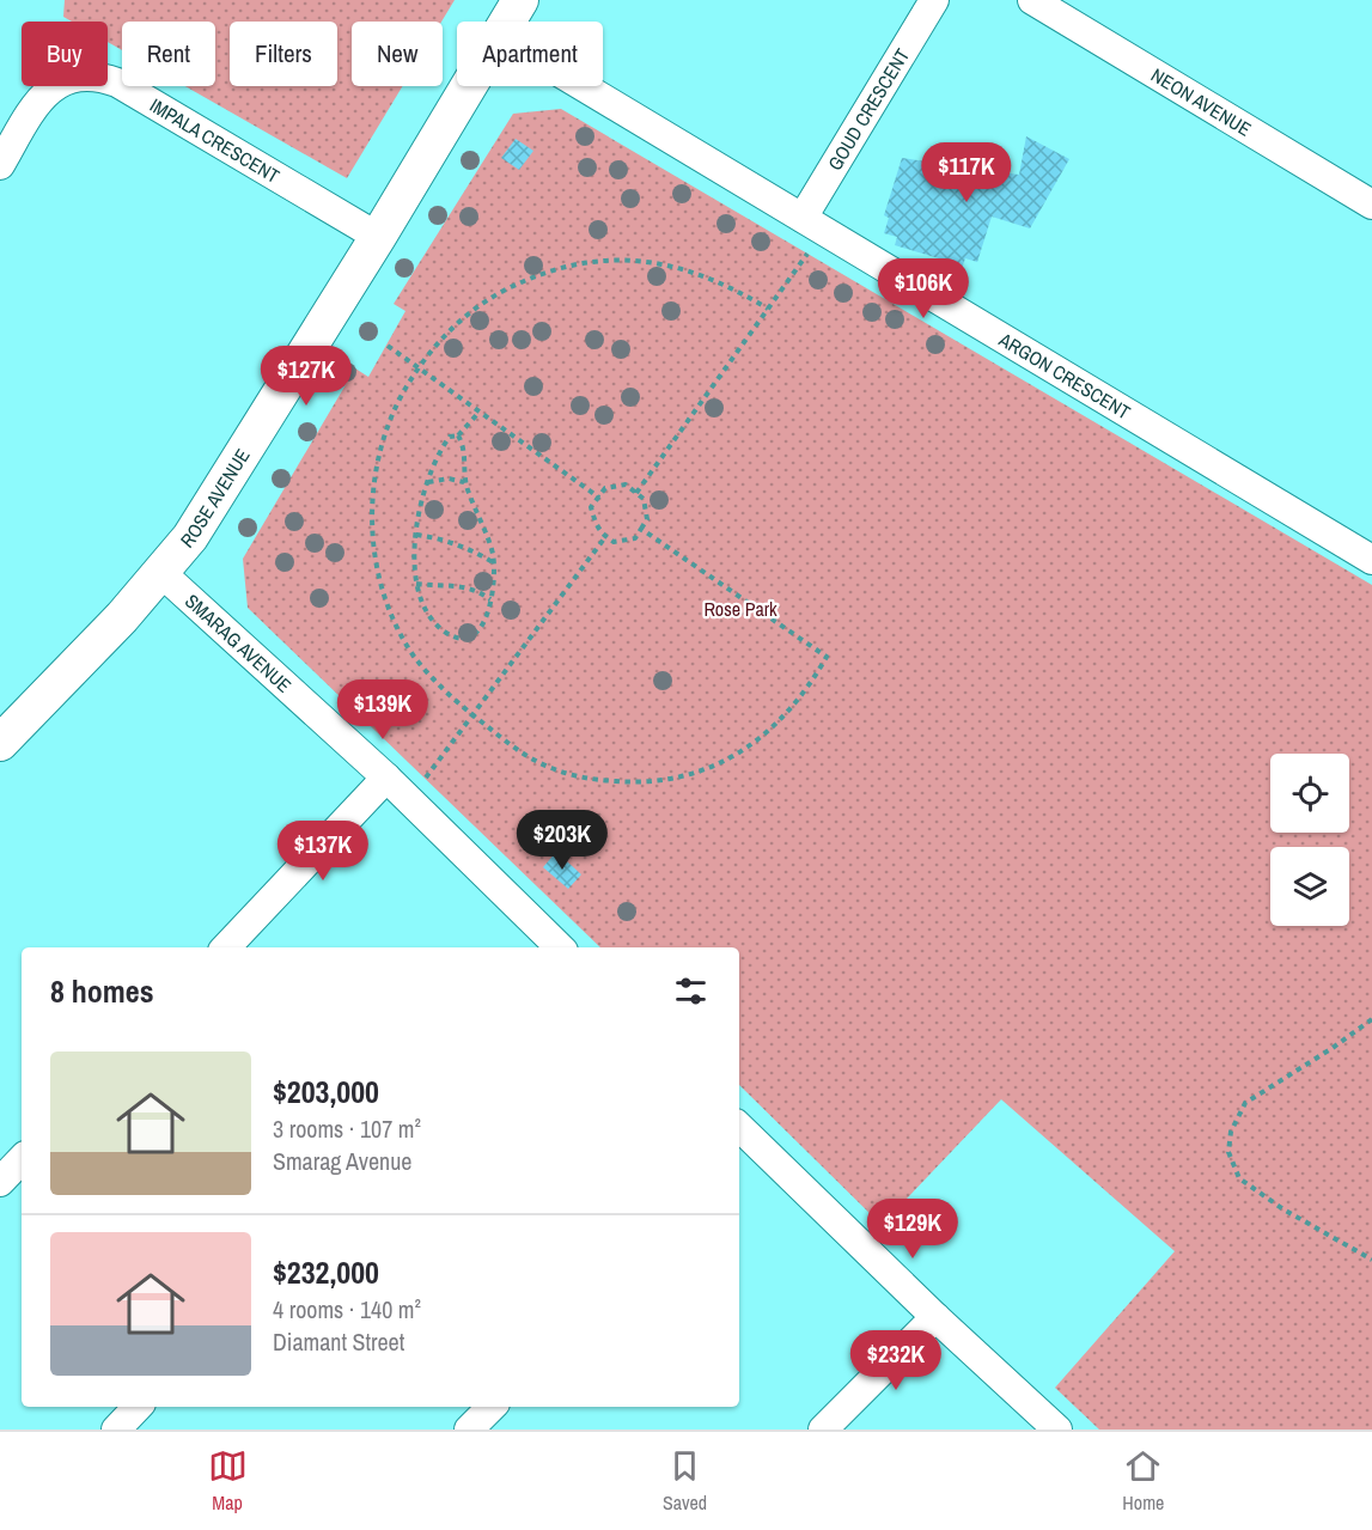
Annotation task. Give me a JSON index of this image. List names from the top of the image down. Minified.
{"streets":{"street":["NEON AVENUE","GOUD CRESCENT","IMPALA CRESCENT","ARGON CRESCENT","ROSE AVENUE","SMARAG AVENUE"]},"crossings":[["GOUD CRESCENT","ARGON CRESCENT"],["IMPALA CRESCENT","ROSE AVENUE"],["ROSE AVENUE","SMARAG AVENUE"]],"parks":["Rose Park"],"page":{"chip":["Buy","Rent","Filters","New","Apartment"],"price":["$117K","$106K","$127K","$139K","$203K","$137K","$129K","$232K"],"heading":"8 homes","list":[{"name":"$203,000","note":"3 rooms · 107 m² · Smarag Avenue"},{"name":"$232,000","note":"4 rooms · 140 m² · Diamant Street"}],"tabs":["Map","Saved","Home"]}}
